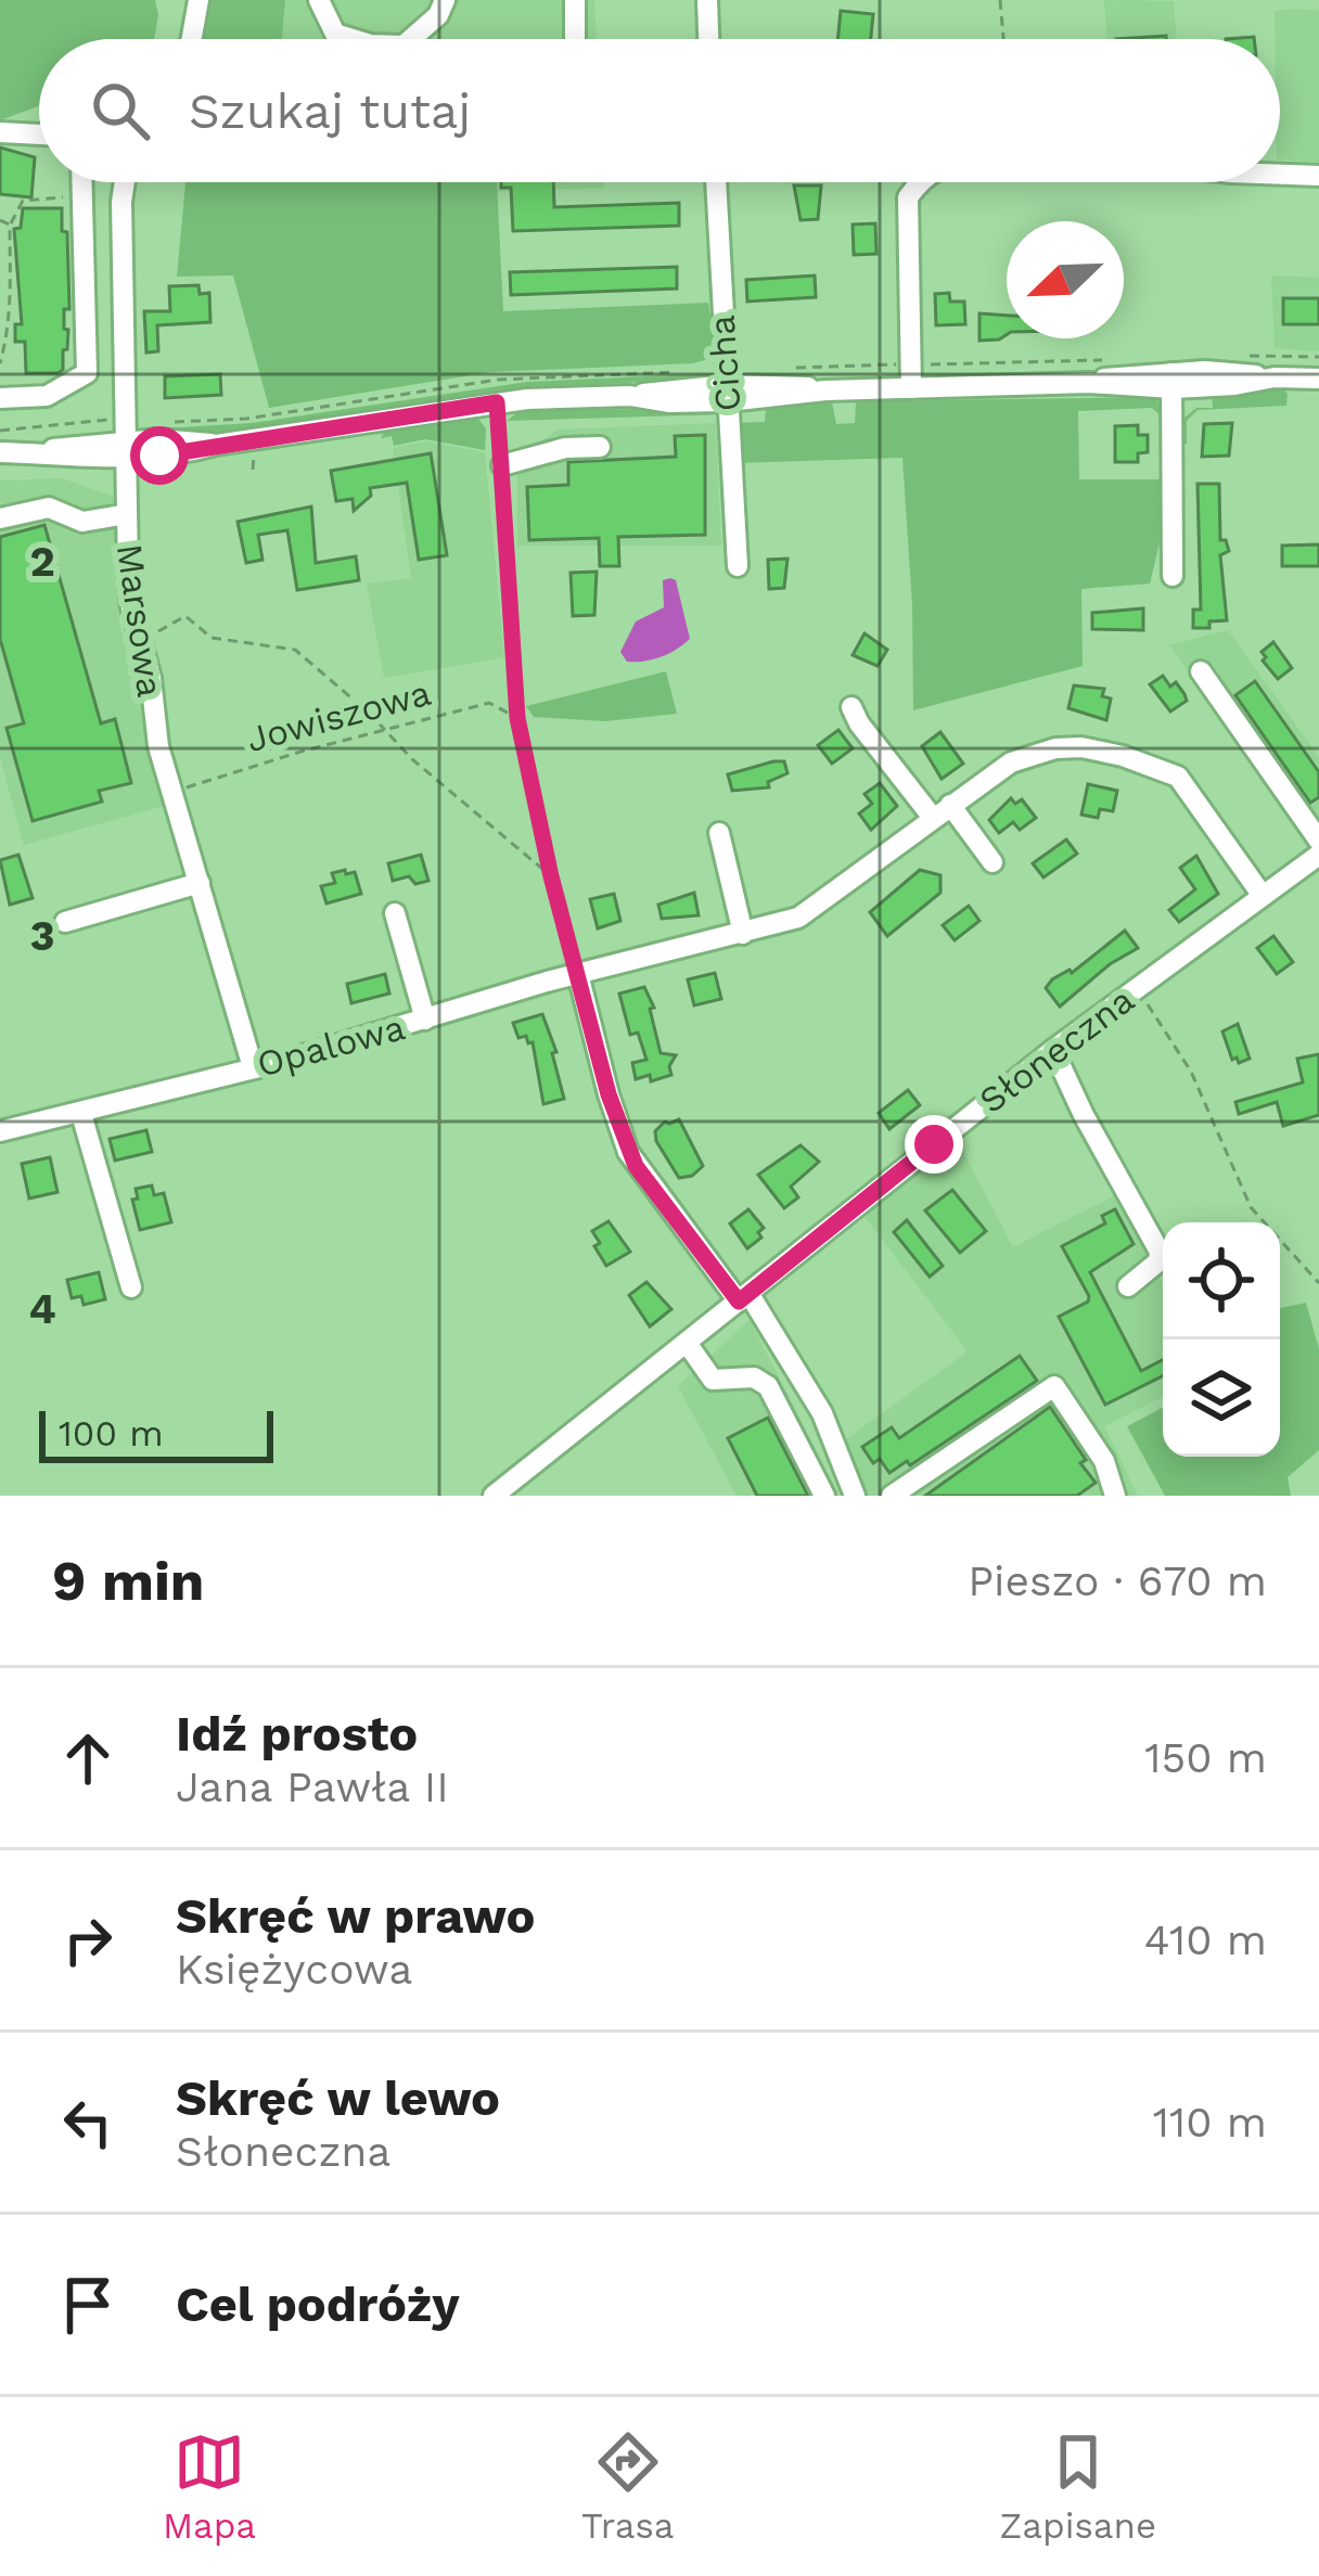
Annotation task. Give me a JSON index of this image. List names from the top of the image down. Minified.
{"streets":{"street":["Cicha","Marsowa","Opalowa","Słoneczna"],"path":["Jowiszowa"]},"crossings":[["Marsowa","Jowiszowa"],["Marsowa","Opalowa"],["Opalowa","Słoneczna"]],"scale_bar":"100 m","north":"bottom left","page":{"search":"Szukaj tutaj","scale":"100 m","heading":["9 min","Pieszo · 670 m"],"list":[["Idź prosto","Jana Pawła II","150 m"],["Skręć w prawo","Księżycowa","410 m"],["Skręć w lewo","Słoneczna","110 m"],"Cel podróży"],"nav":["Mapa","Trasa","Zapisane"]},"grid":{"rows":["2","3","4"]}}
